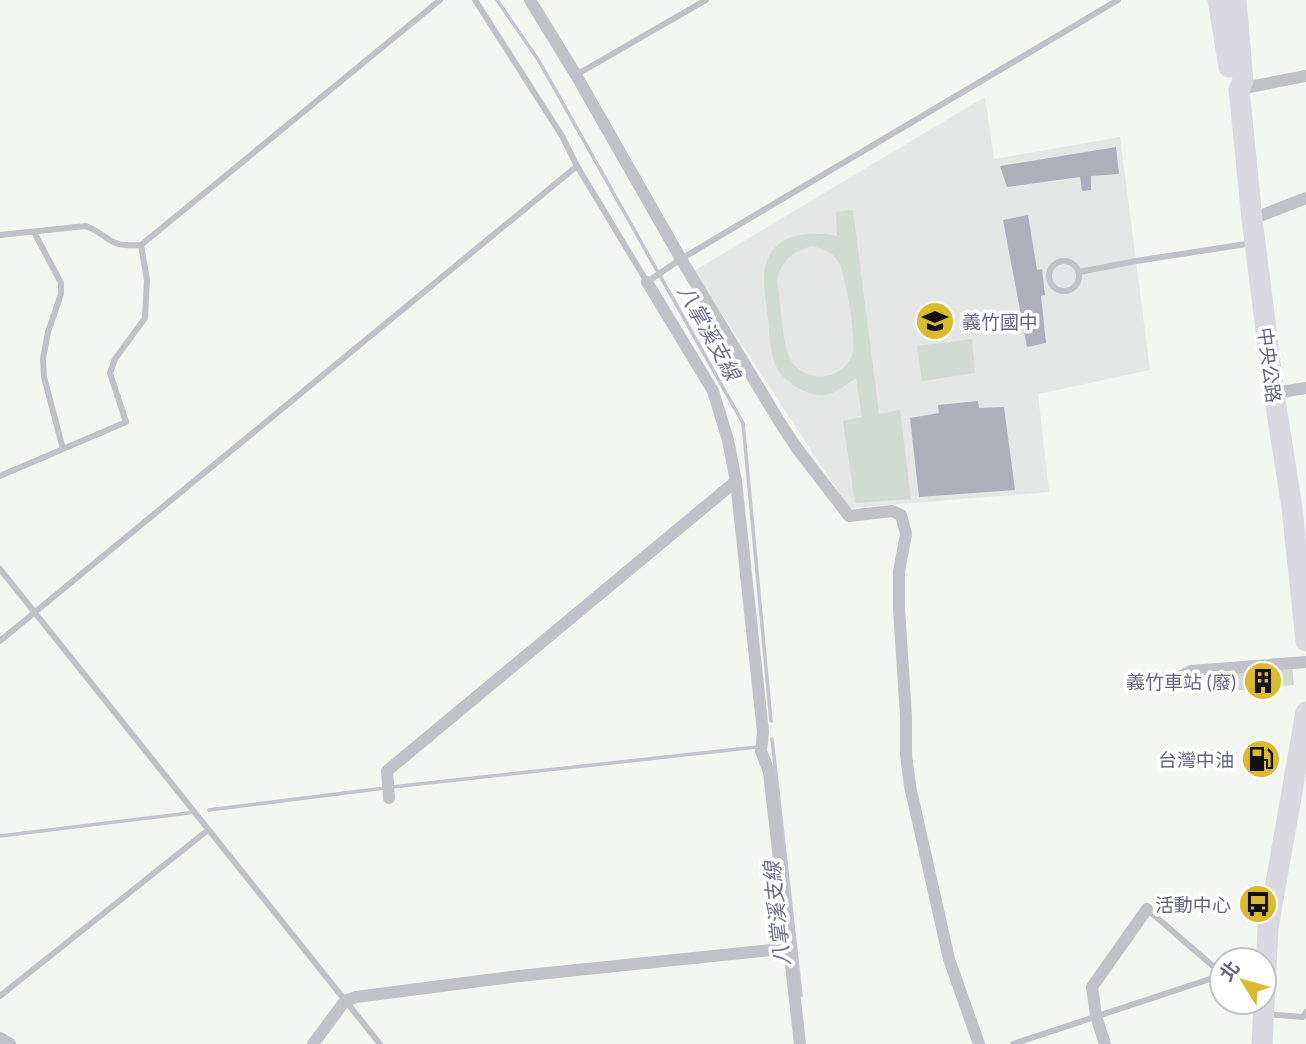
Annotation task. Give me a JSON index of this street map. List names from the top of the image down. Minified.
{"streets":{"main road":["中央公路"]},"water":["八掌溪支線"],"places":{"school or university":["義竹國中"],"building":["義竹車站 (廢)"],"fuel station":["台灣中油"],"bus stop":["活動中心"]},"north":"top left"}
